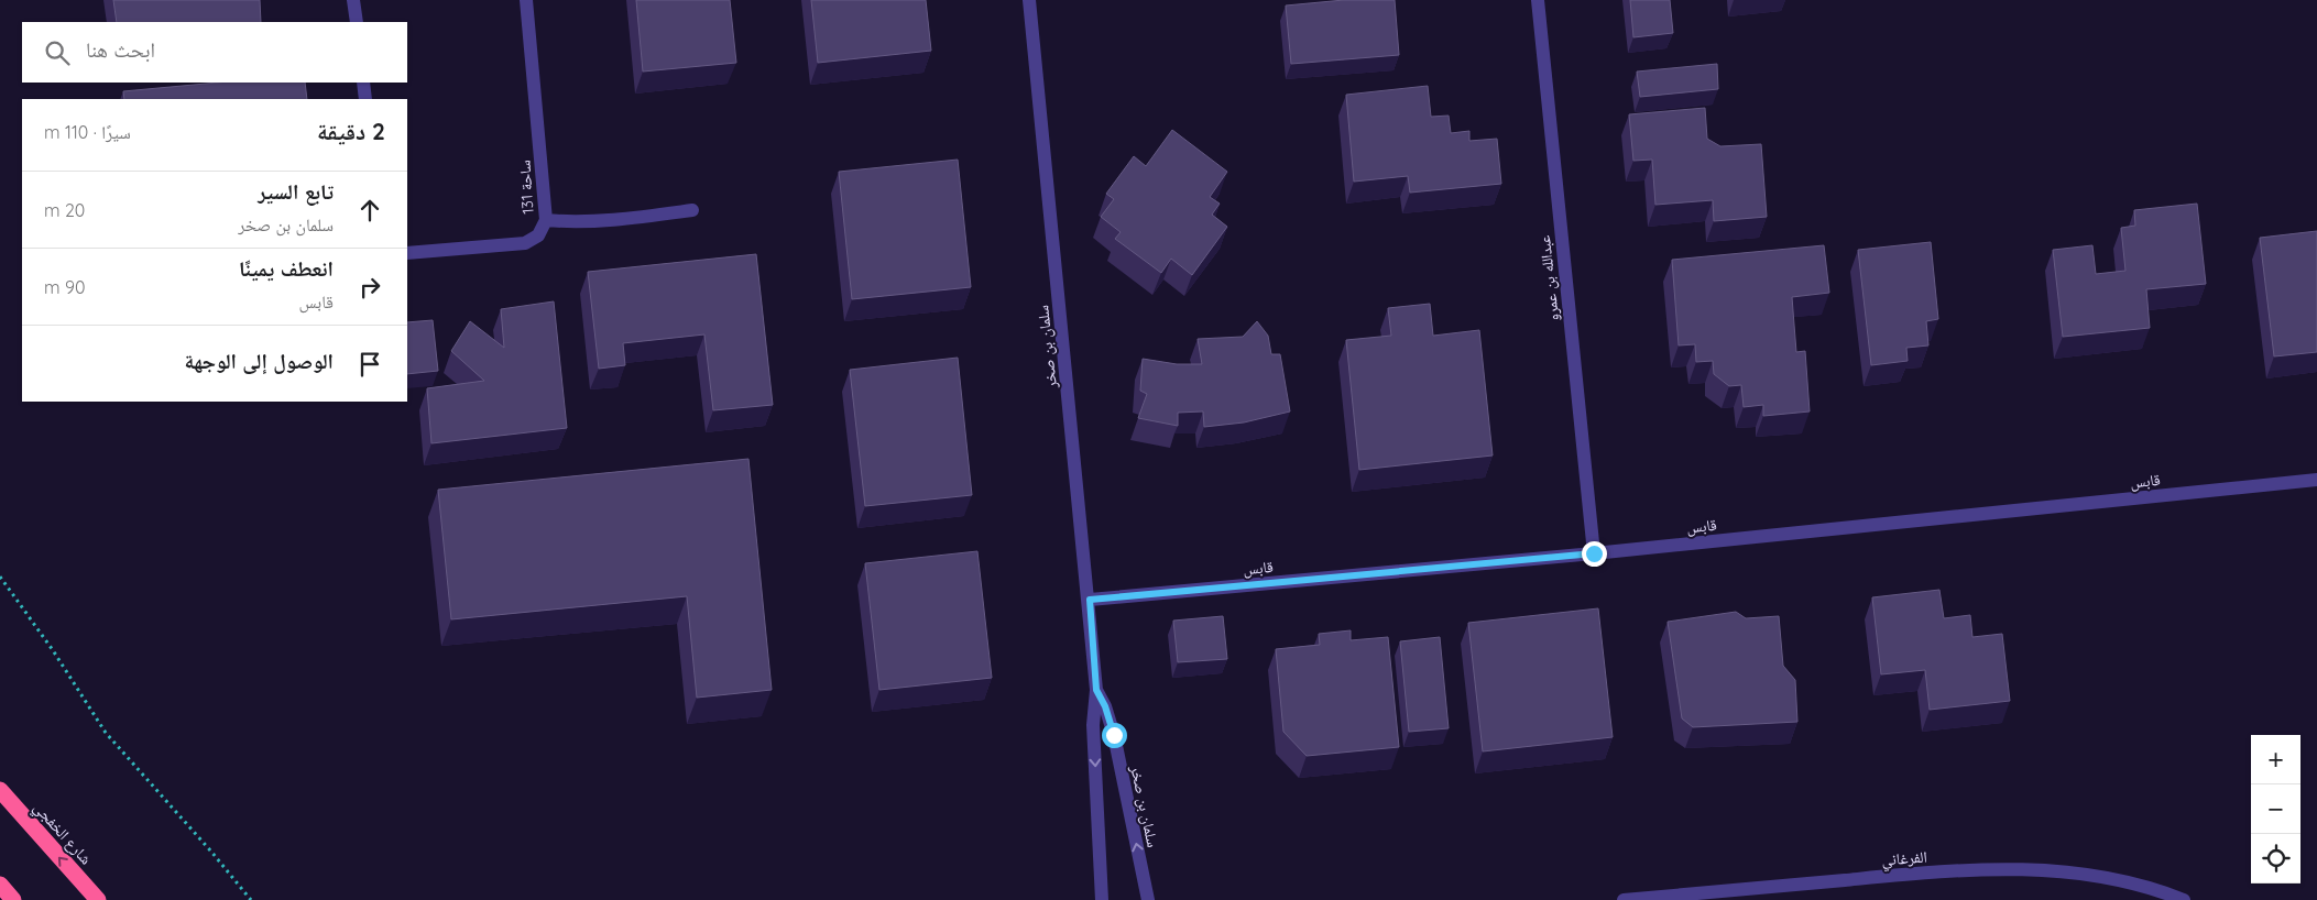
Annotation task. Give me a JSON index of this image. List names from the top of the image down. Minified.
{"streets":{"highway":["شارع الخفجي"],"street":["ساحة 131","عبدالله بن عمرو","سلمان بن صخر","قابس","الفرغاني"]},"crossings":[["عبدالله بن عمرو","قابس"],["سلمان بن صخر","قابس"]],"one_way":["شارع الخفجي"],"page":{"search":"ابحث هنا","heading":["2 دقيقة","سيرًا · 110 m"],"list":[["تابع السير","سلمان بن صخر","20 m"],["انعطف يمينًا","قابس","90 m"],"الوصول إلى الوجهة"],"map_buttons":["+","−"]}}
